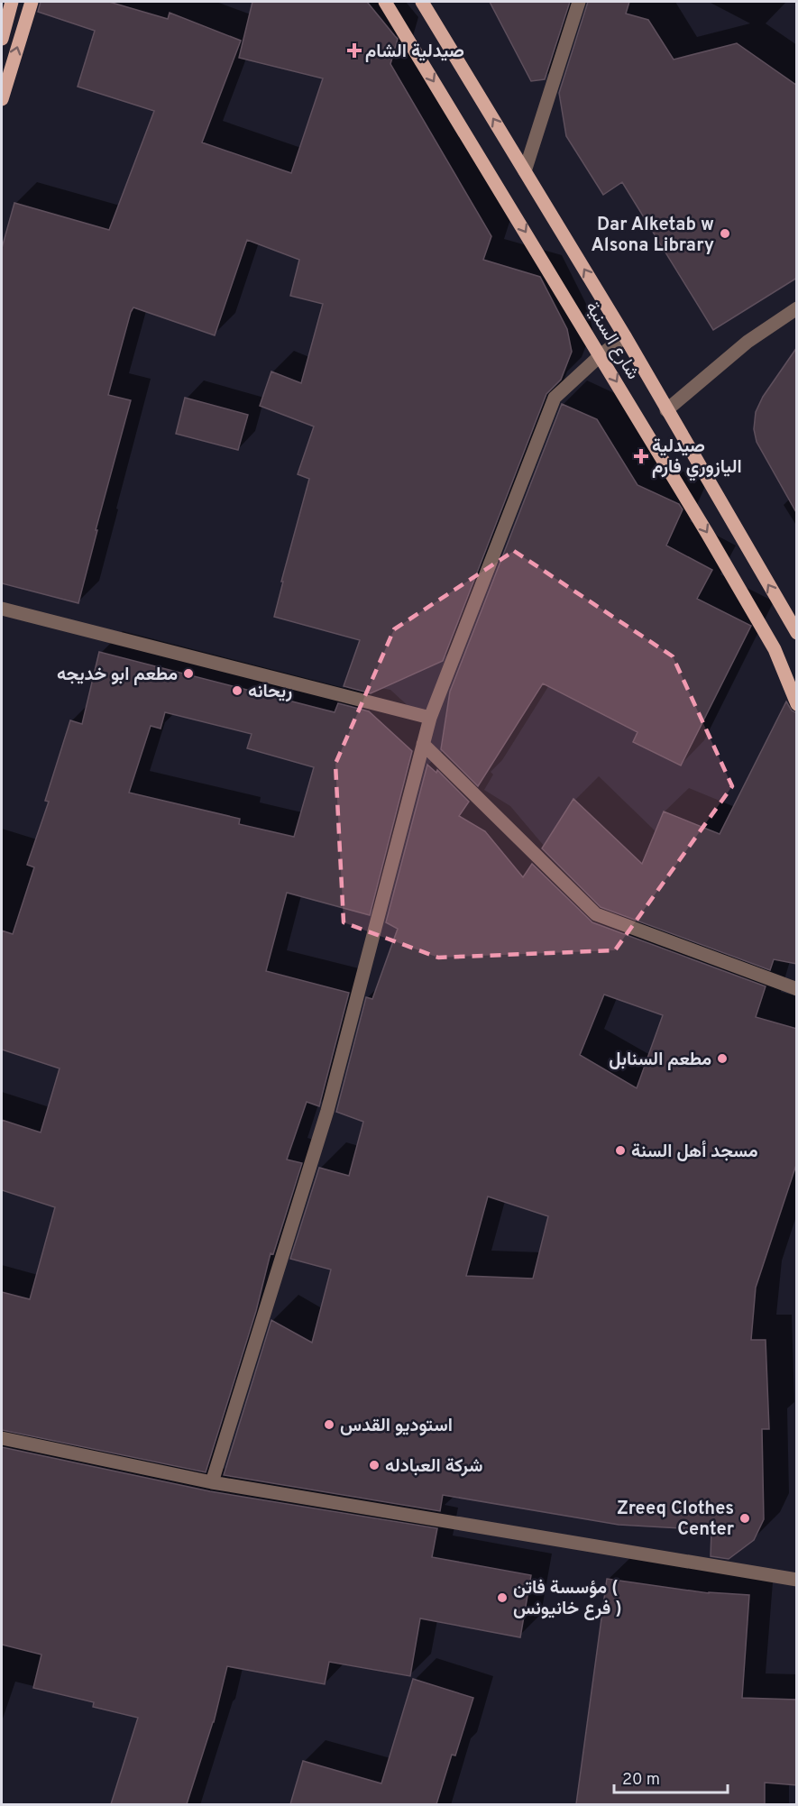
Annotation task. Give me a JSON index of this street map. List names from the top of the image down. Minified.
{"streets":{"main road":["شارع السنية"]},"places":{"health":["صيدلية الشام","صيدلية اليازوري فارم"],"other":["Dar Alketab w Alsona Library","مطعم ابو خديجه","ريحانه","مطعم السنابل","مسجد أهل السنة","استوديو القدس","شركة العبادله","Zreeq Clothes Center","مؤسسة فاتن ( فرع خانيونس )"]},"scale_bar":"20 m"}
